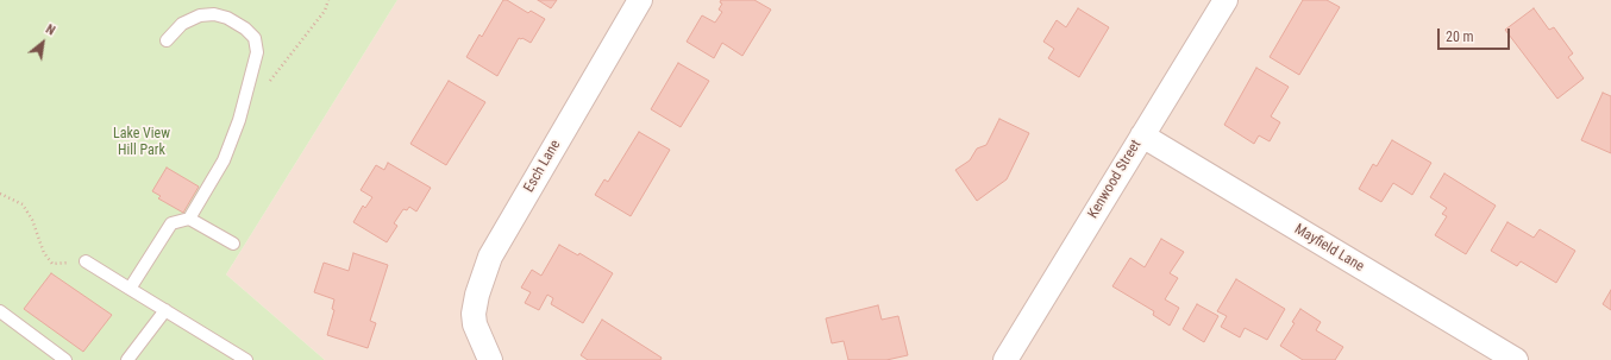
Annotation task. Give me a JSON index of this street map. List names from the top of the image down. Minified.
{"streets":{"street":["Esch Lane","Kenwood Street","Mayfield Lane"]},"crossings":[["Kenwood Street","Mayfield Lane"]],"parks":["Lake View Hill Park"],"scale_bar":"20 m","north":"top right"}
